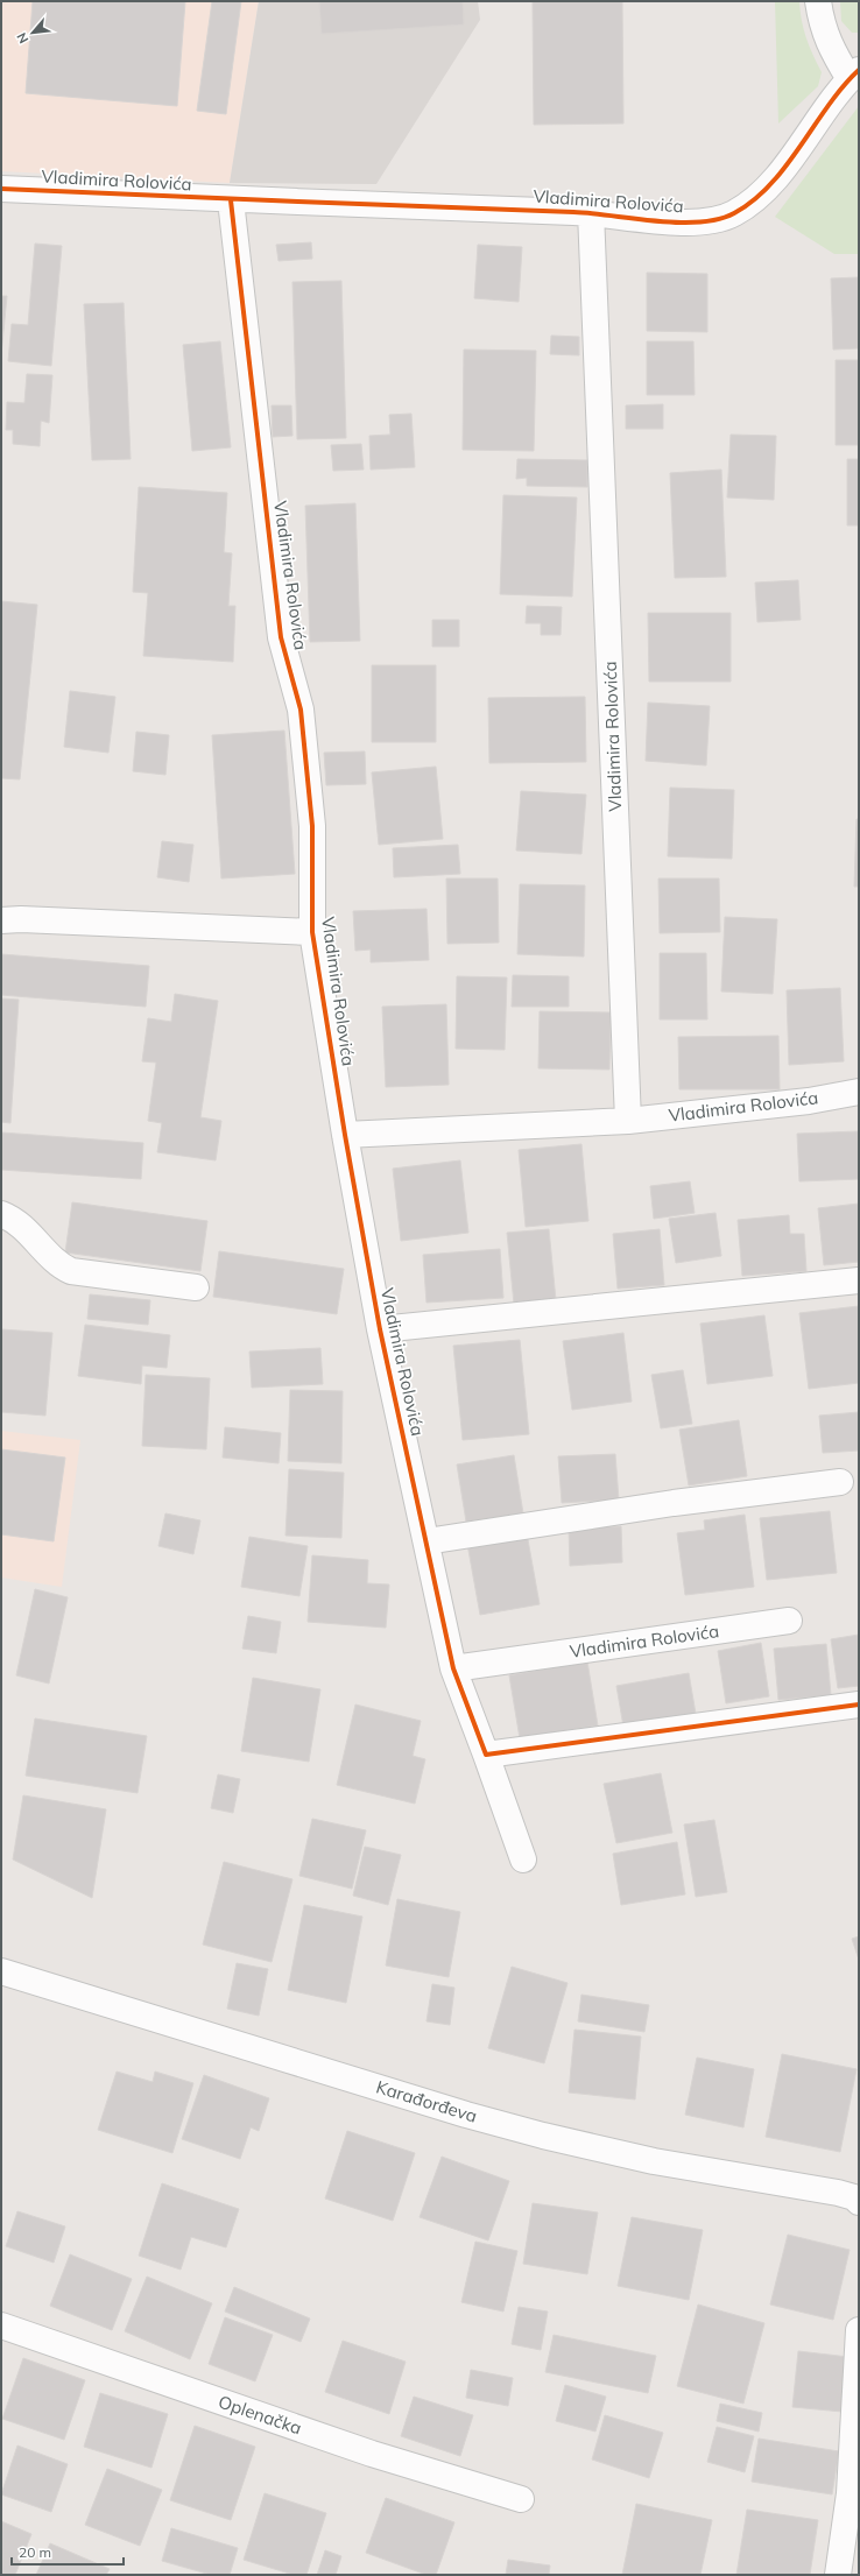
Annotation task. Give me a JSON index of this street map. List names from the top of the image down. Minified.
{"streets":{"street":["Vladimira Rolovića","Karađorđeva","Oplenačka"]},"scale_bar":"20 m","north":"bottom left"}
